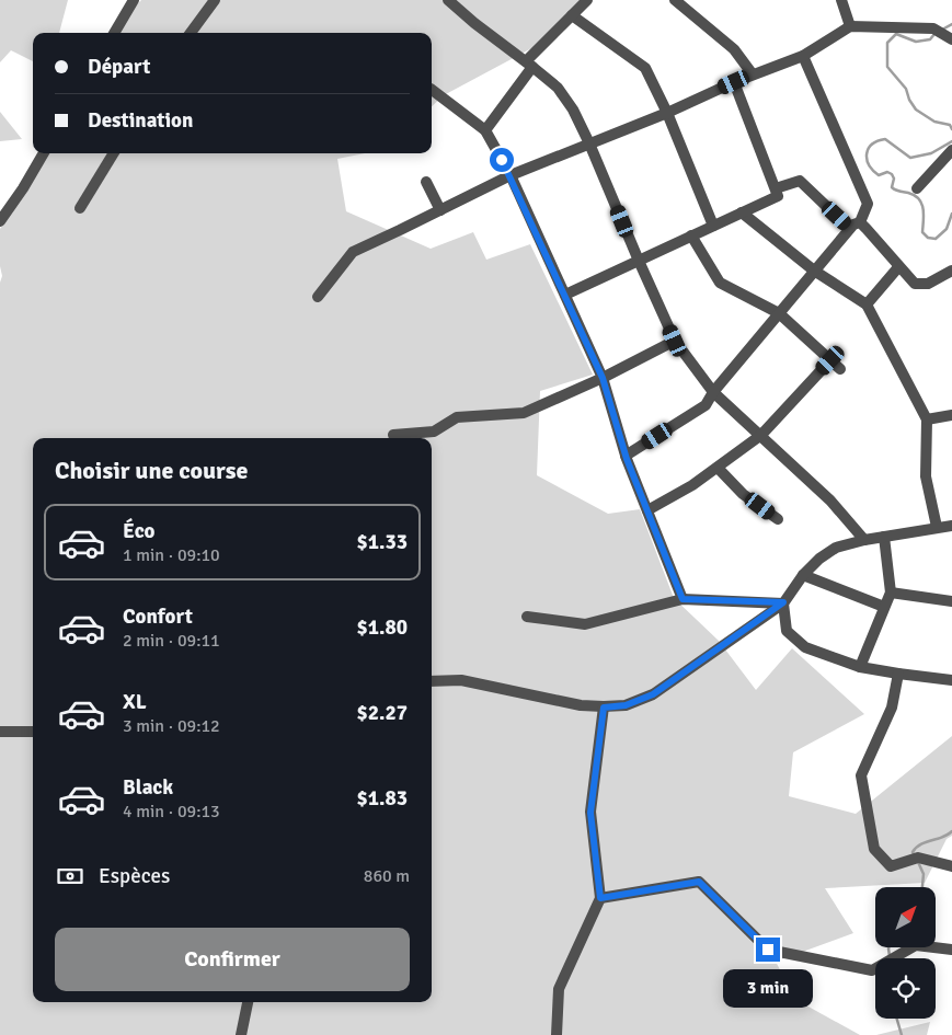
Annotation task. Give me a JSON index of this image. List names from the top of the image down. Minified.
{"north":"top right","page":{"banner":["Départ","Destination"],"heading":"Choisir une course","list":[{"name":"Éco","note":"1 min · 09:10","value":"$1.33"},{"name":"Confort","note":"2 min · 09:11","value":"$1.80"},{"name":"XL","note":"3 min · 09:12","value":"$2.27"},{"name":"Black","note":"4 min · 09:13","value":"$1.83"}],"pay":["Espèces","860 m"],"buttons":"Confirmer","bubble":"3 min"}}
